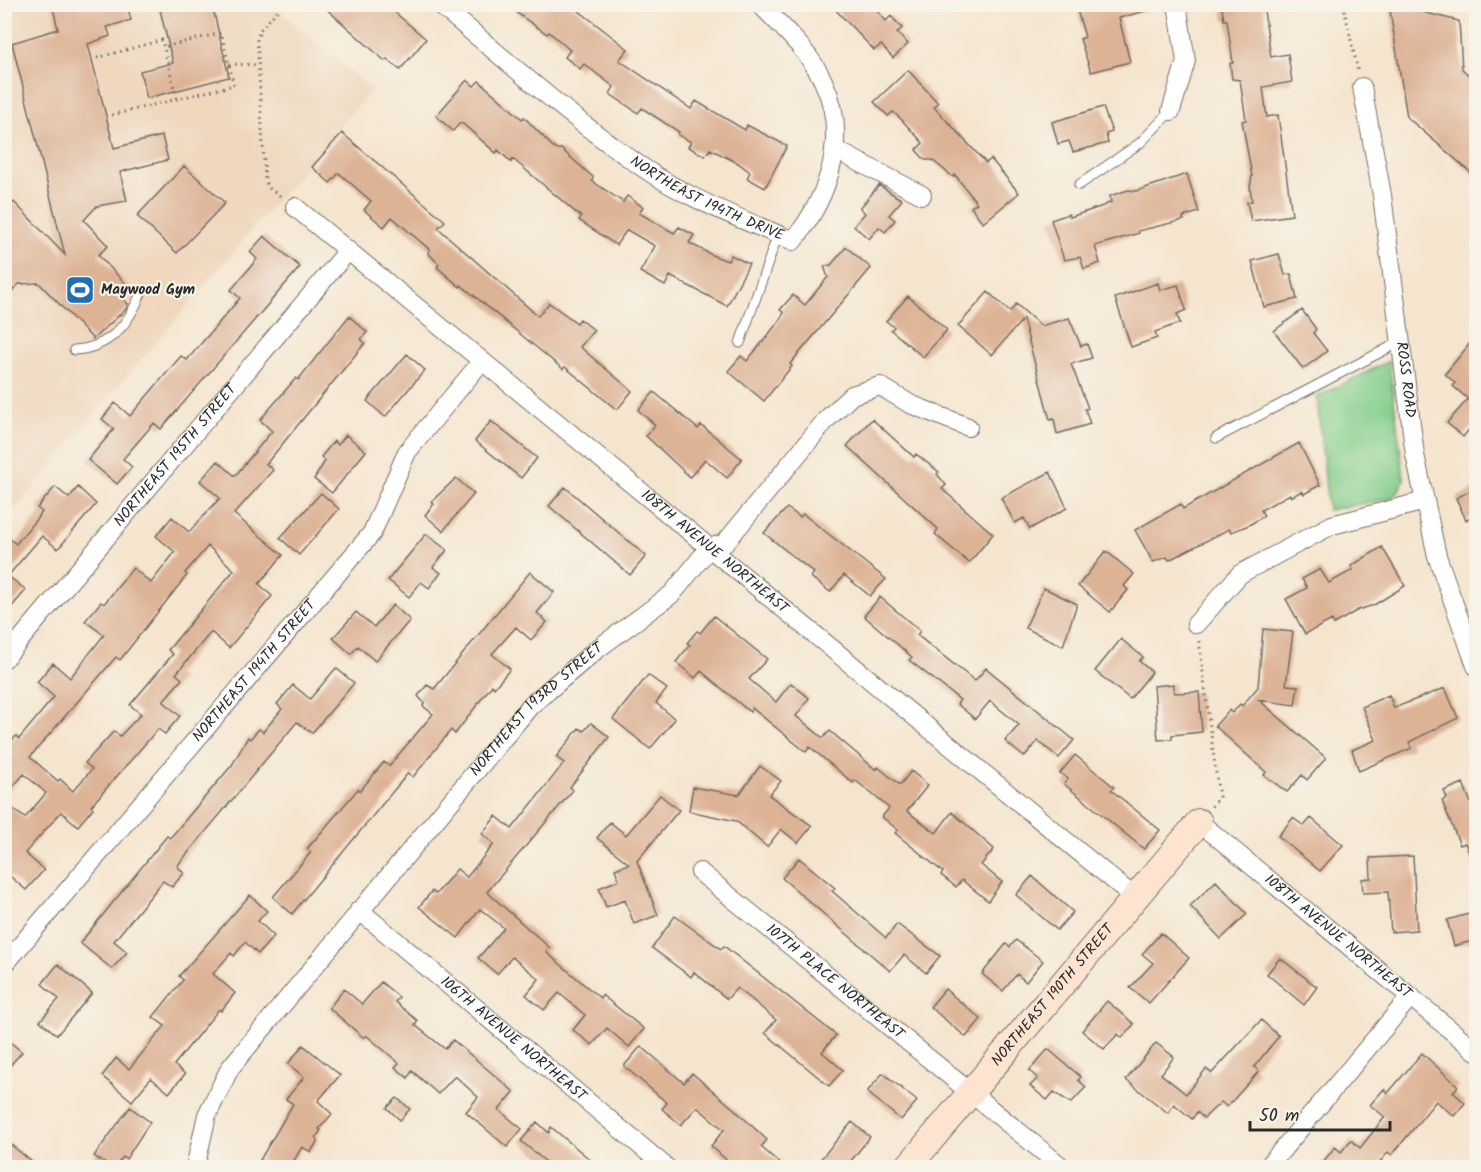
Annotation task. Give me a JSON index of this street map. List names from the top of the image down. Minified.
{"streets":{"street":["NORTHEAST 194TH DRIVE","ROSS ROAD","NORTHEAST 195TH STREET","108TH AVENUE NORTHEAST","NORTHEAST 194TH STREET","NORTHEAST 193RD STREET","107TH PLACE NORTHEAST","NORTHEAST 190TH STREET","106TH AVENUE NORTHEAST"]},"crossings":[["NORTHEAST 195TH STREET","108TH AVENUE NORTHEAST"],["108TH AVENUE NORTHEAST","NORTHEAST 194TH STREET"],["108TH AVENUE NORTHEAST","NORTHEAST 193RD STREET"],["108TH AVENUE NORTHEAST","NORTHEAST 190TH STREET"],["NORTHEAST 193RD STREET","106TH AVENUE NORTHEAST"],["107TH PLACE NORTHEAST","NORTHEAST 190TH STREET"]],"places":{"sports":["Maywood Gym"]},"scale_bar":"50 m"}
